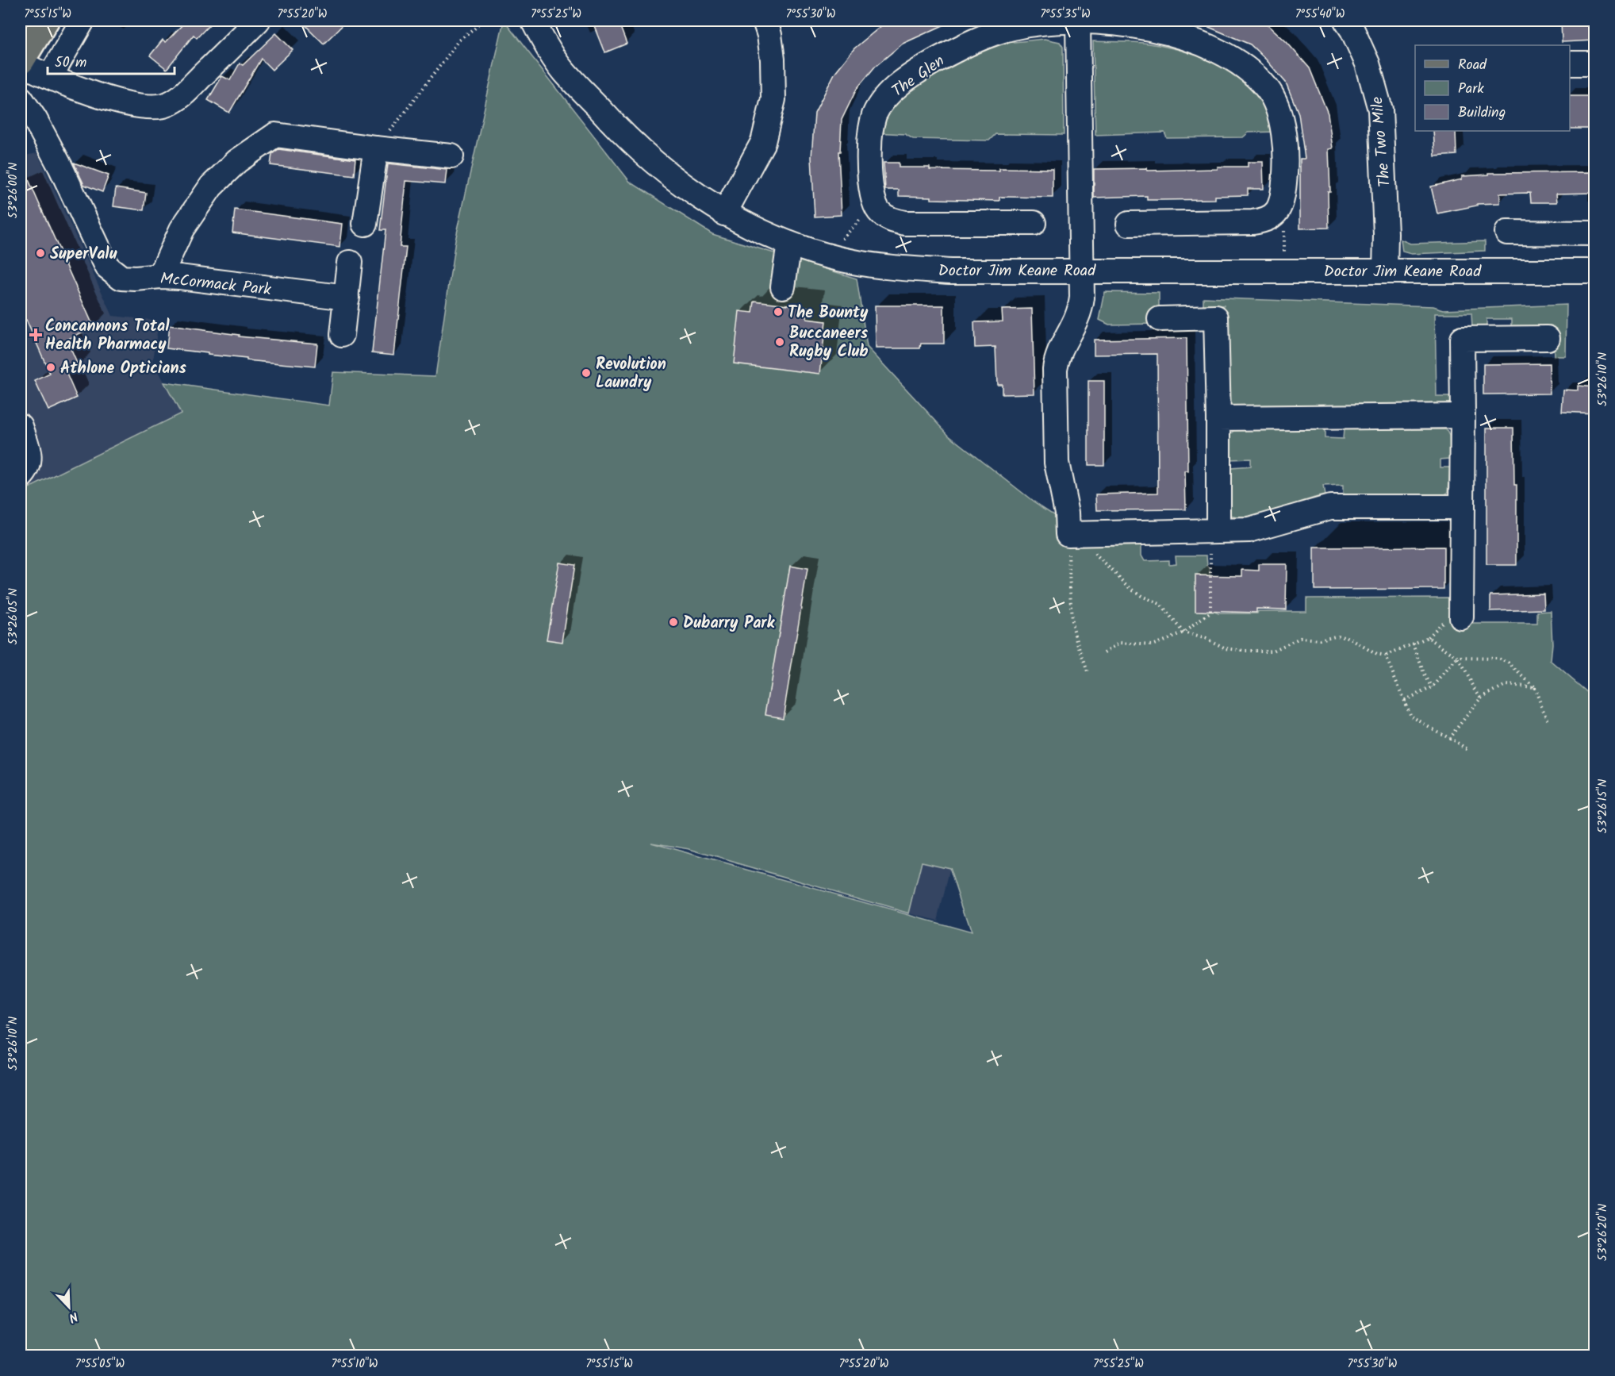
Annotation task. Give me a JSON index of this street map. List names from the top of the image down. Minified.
{"streets":{"street":["The Glen","The Two Mile","Doctor Jim Keane Road","McCormack Park"]},"crossings":[["The Two Mile","Doctor Jim Keane Road"]],"places":{"other":["SuperValu","The Bounty","Buccaneers Rugby Club","Athlone Opticians","Revolution Laundry","Dubarry Park"],"health":["Concannons Total Health Pharmacy"]},"legend":["Road","Park","Building"],"scale_bar":"50 m","north":"bottom right","coordinates":["7°55'15\"W","7°55'20\"W","7°55'25\"W","7°55'30\"W","7°55'35\"W","7°55'40\"W","53°26'00\"N","53°26'10\"N","53°26'05\"N","53°26'15\"N","53°26'20\"N","7°55'05\"W","7°55'10\"W"]}
